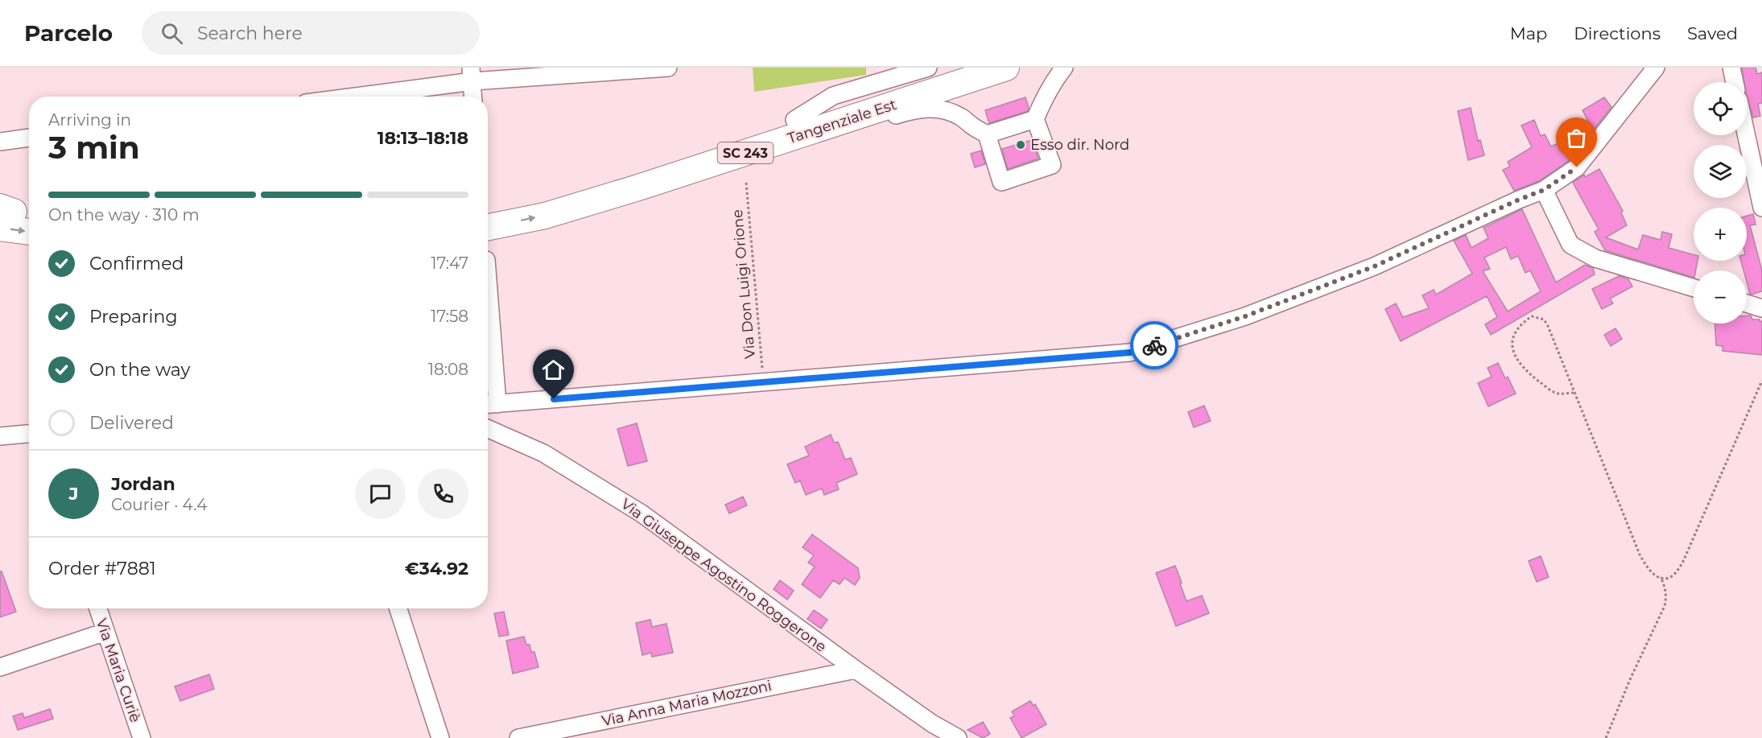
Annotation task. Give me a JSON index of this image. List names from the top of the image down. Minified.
{"streets":{"highway":["Tangenziale Est","SC 243"],"street":["Via Giuseppe Agostino Roggerone","Via Maria Curiè","Via Anna Maria Mozzoni"],"path":["Via Don Luigi Orione"]},"crossings":[["Via Giuseppe Agostino Roggerone","Via Anna Maria Mozzoni"]],"places":["Esso dir. Nord"],"page":{"header":"Parcelo","search":"Search here","nav":["Map","Directions","Saved"],"map_buttons":["+","−"],"heading":["3 min","Arriving in","18:13–18:18"],"panel":["Jordan","Courier · 4.4","Order #7881","€34.92"],"bar":"On the way · 310 m","list":[["Confirmed","17:47"],["Preparing","17:58"],["On the way","18:08"],"Delivered"],"round":"J"}}
